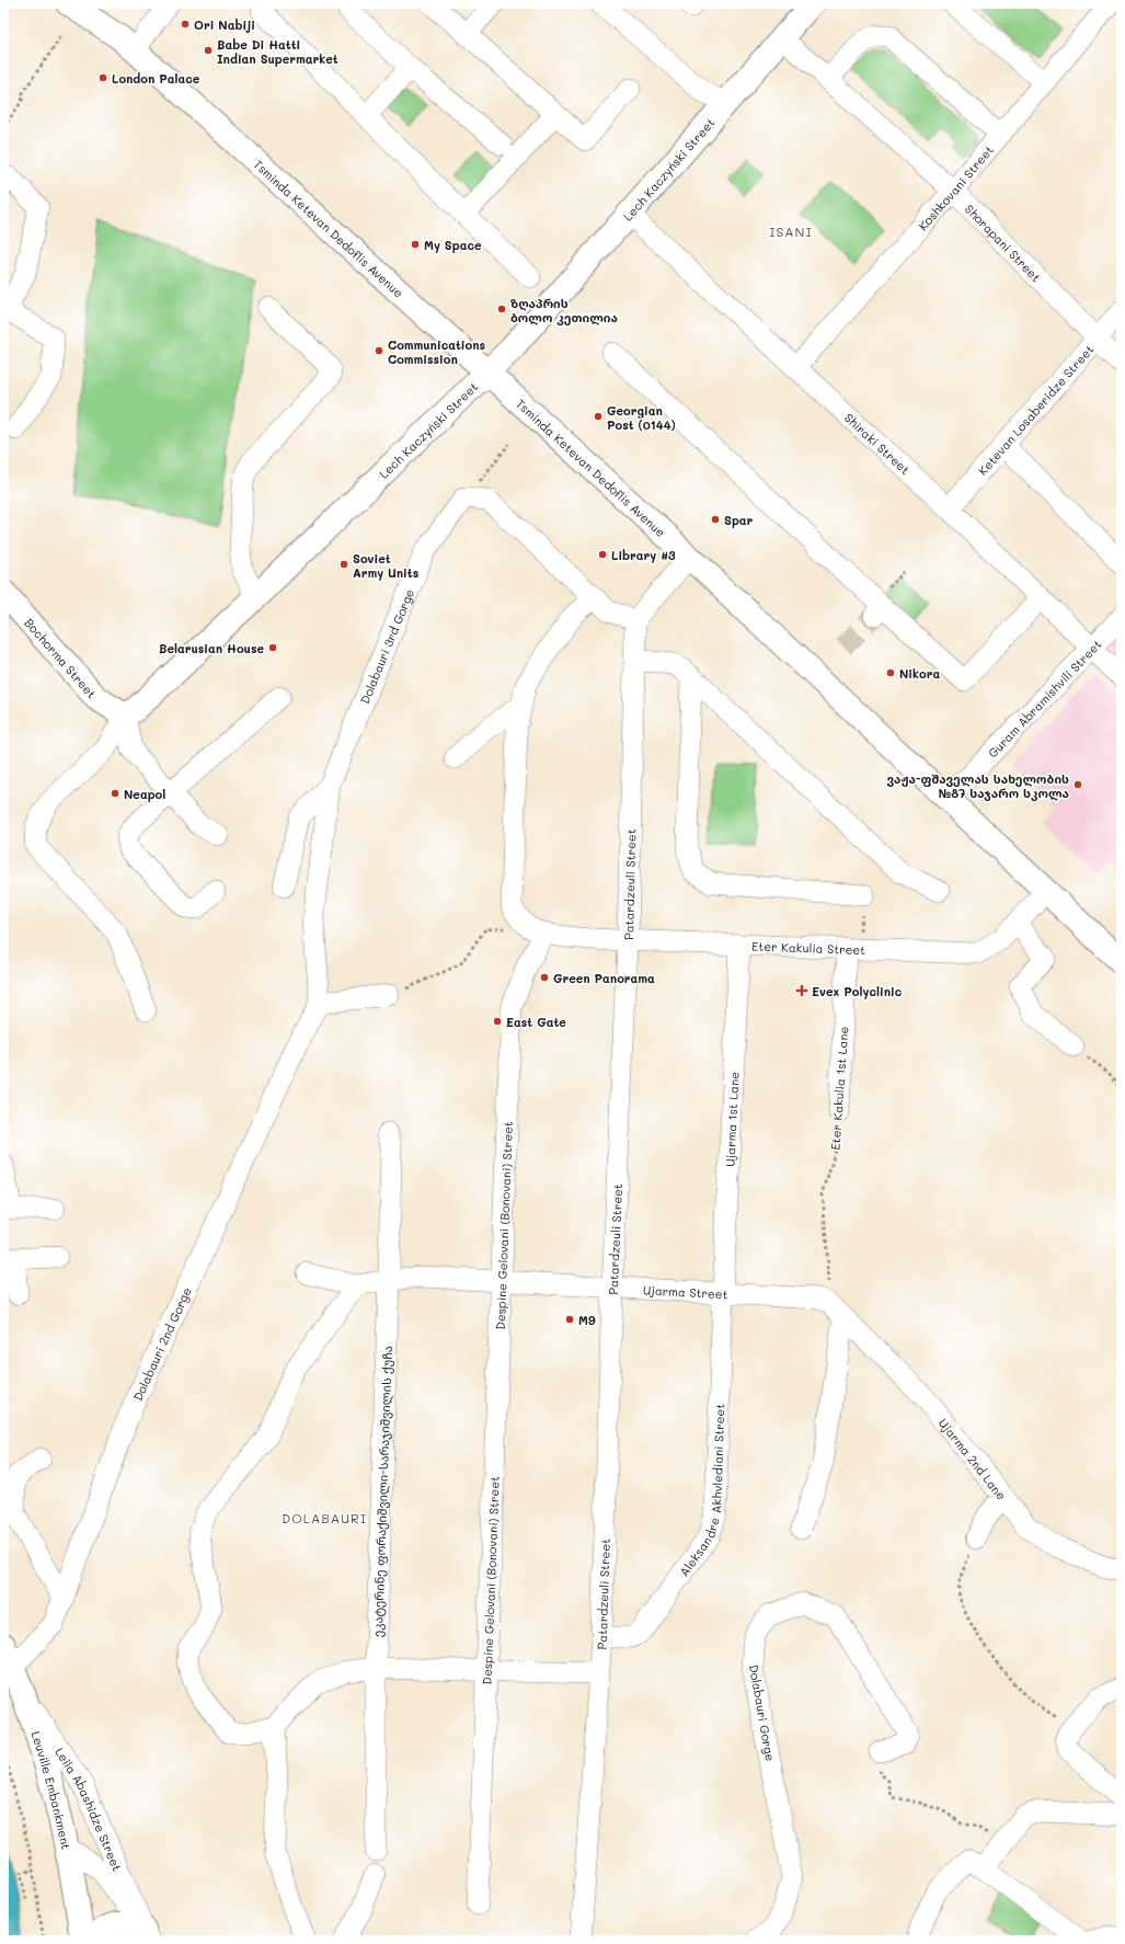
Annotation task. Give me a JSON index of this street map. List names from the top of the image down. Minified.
{"streets":{"main road":["Lech Kaczyński Street","Tsminda Ketevan Dedoflis Avenue","Bochorma Street","Leuville Embankment"],"street":["Koshkovani Street","Shorapani Street","Ketevan Losaberidze Street","Shiraki Street","Dolabauri 3rd Gorge","Guram Abramishvili Street","Patardzeuli Street","Eter Kakulia Street","Eter Kakulia 1st Lane","Ujarma 1st Lane","Despine Gelovani (Bonovani) Street","Ujarma Street","Dolabauri 2nd Gorge","Ujarma 2nd Lane","Aleksandre Akhvlediani Street","ეკატერინე ფორაქიშვილი-სარაჯიშვილის ქუჩა","Dolabauri Gorge","Leila Abashidze Street"]},"crossings":[["Lech Kaczyński Street","Tsminda Ketevan Dedoflis Avenue"],["Lech Kaczyński Street","Shorapani Street"],["Lech Kaczyński Street","Shiraki Street"],["Lech Kaczyński Street","Bochorma Street"],["Koshkovani Street","Shorapani Street"],["Koshkovani Street","Shiraki Street"],["Tsminda Ketevan Dedoflis Avenue","Guram Abramishvili Street"],["Tsminda Ketevan Dedoflis Avenue","Eter Kakulia Street"],["Shorapani Street","Ketevan Losaberidze Street"],["Ketevan Losaberidze Street","Shiraki Street"],["Shiraki Street","Guram Abramishvili Street"],["Dolabauri 3rd Gorge","Dolabauri 2nd Gorge"],["Patardzeuli Street","Eter Kakulia Street"],["Patardzeuli Street","Ujarma Street"],["Patardzeuli Street","Aleksandre Akhvlediani Street"],["Eter Kakulia Street","Eter Kakulia 1st Lane"],["Eter Kakulia Street","Ujarma 1st Lane"],["Eter Kakulia Street","Despine Gelovani (Bonovani) Street"],["Eter Kakulia 1st Lane","Ujarma Street"],["Eter Kakulia 1st Lane","Ujarma 2nd Lane"],["Ujarma 1st Lane","Ujarma Street"],["Ujarma 1st Lane","Aleksandre Akhvlediani Street"],["Despine Gelovani (Bonovani) Street","Ujarma Street"],["Ujarma Street","Ujarma 2nd Lane"],["Ujarma Street","Aleksandre Akhvlediani Street"],["Ujarma Street","ეკატერინე ფორაქიშვილი-სარაჯიშვილის ქუჩა"],["Dolabauri 2nd Gorge","Leuville Embankment"],["Leuville Embankment","Leila Abashidze Street"]],"districts":["ISANI","DOLABAURI"],"places":{"other":["Ori Nabiji","Babe Di Hatti Indian Supermarket","London Palace","My Space","ზღაპრის ბოლო კეთილია","Communications Commission","Georgian Post (0144)","Spar","Library #3","Soviet Army Units","Belarusian House","Nikora","ვაჟა-ფშაველას სახელობის №87 საჯარო სკოლა","Neapol","Green Panorama","East Gate","M9"],"health":["Evex Polyclinic"]}}
